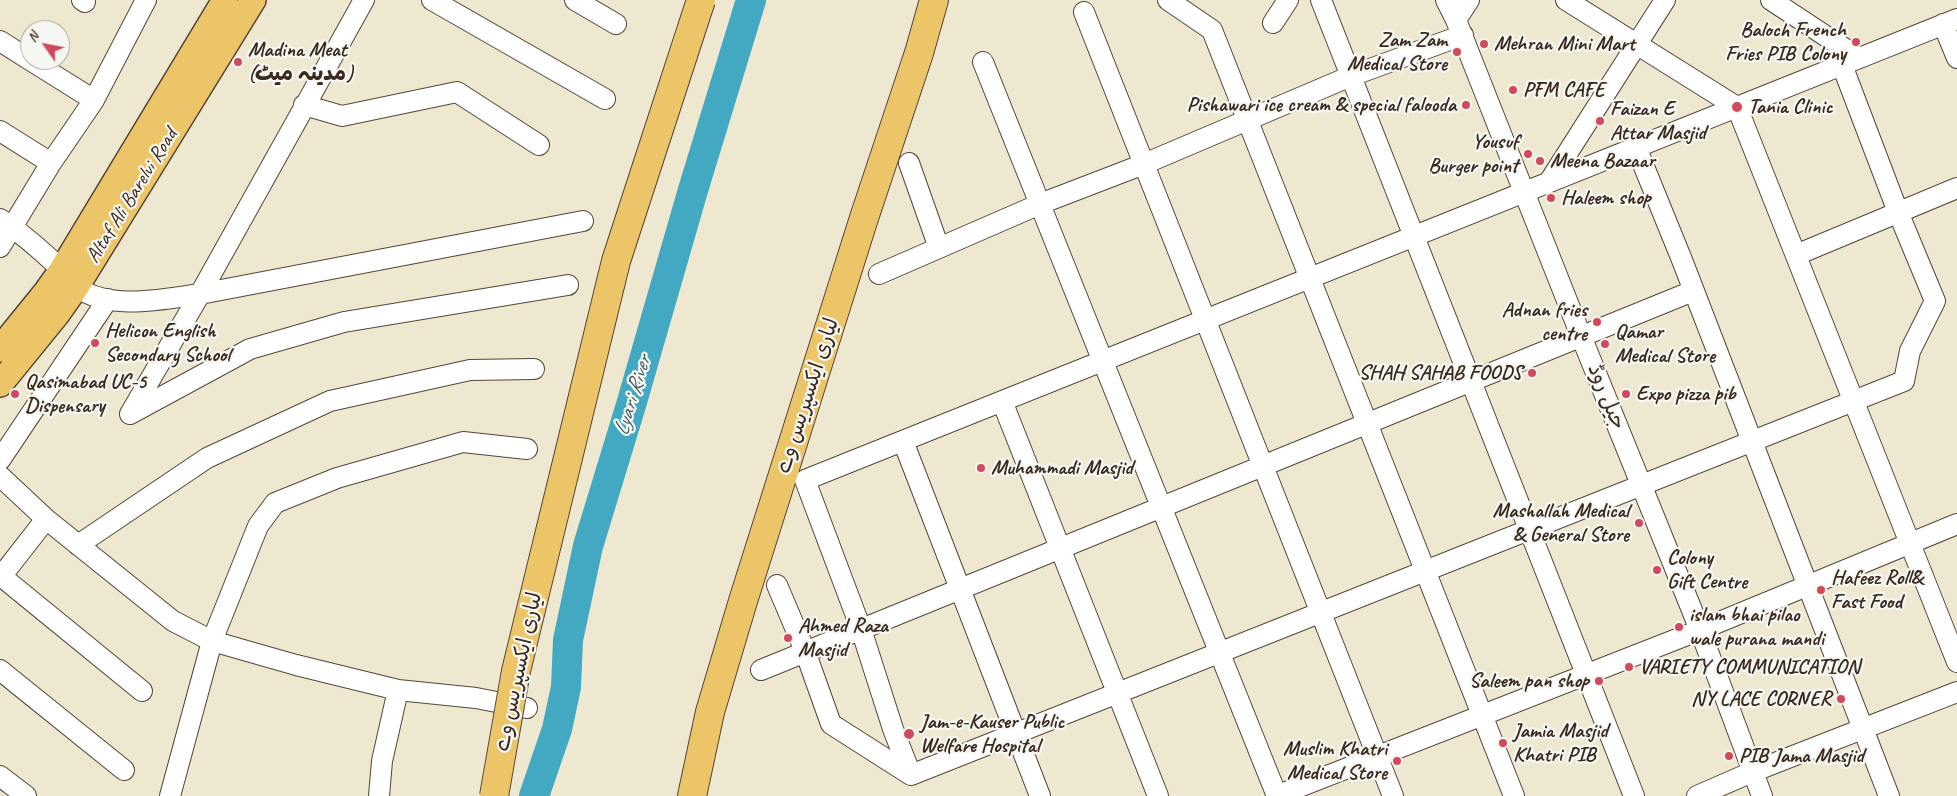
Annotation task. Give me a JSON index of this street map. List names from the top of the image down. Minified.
{"streets":{"highway":["لیاری ایکسپریس وے"],"main road":["Altaf Ali Barelvi Road"],"street":["جیل روڈ"]},"water":["Lyari River"],"places":["Baloch French Fries PIB Colony","Mehran Mini Mart","Zam Zam Medical Store","Madina Meat (مدینہ میٹ)","PFM CAFE","Pishawari ice cream & special falooda","Tania Clinic","Faizan E Attar Masjid","Yousuf Burger point","Meena Bazaar","Haleem shop","Adnan fries centre","Helicon English Secondary School","Qamar Medical Store","SHAH SAHAB FOODS","Qasimabad UC-5 Dispensary","Expo pizza pib","Muhammadi Masjid","Mashallah Medical & General Store","Colony Gift Centre","Hafeez Roll& Fast Food","islam bhai pilao wale purana mandi","Ahmed Raza Masjid","VARIETY COMMUNICATION","Saleem pan shop","NY LACE CORNER","Jam-e-Kauser Public Welfare Hospital","Jamia Masjid Khatri PIB","PIB Jama Masjid","Muslim Khatri Medical Store"],"north":"top left"}
